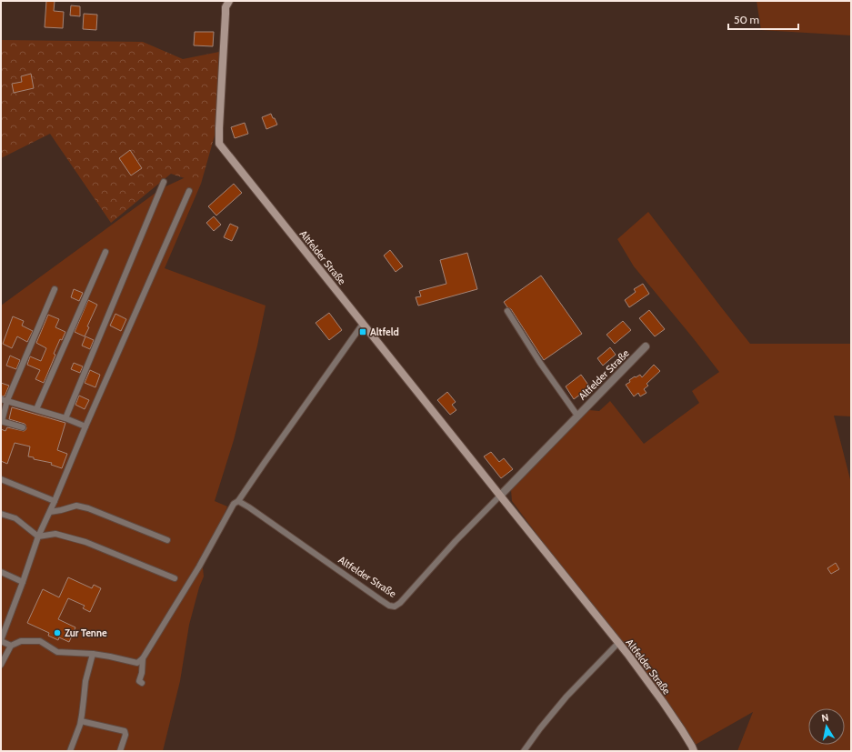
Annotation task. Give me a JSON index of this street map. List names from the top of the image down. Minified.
{"streets":{"street":["Altfelder Straße"]},"places":{"transit":["Altfeld"],"other":["Zur Tenne"]},"scale_bar":"50 m","north":"top"}
